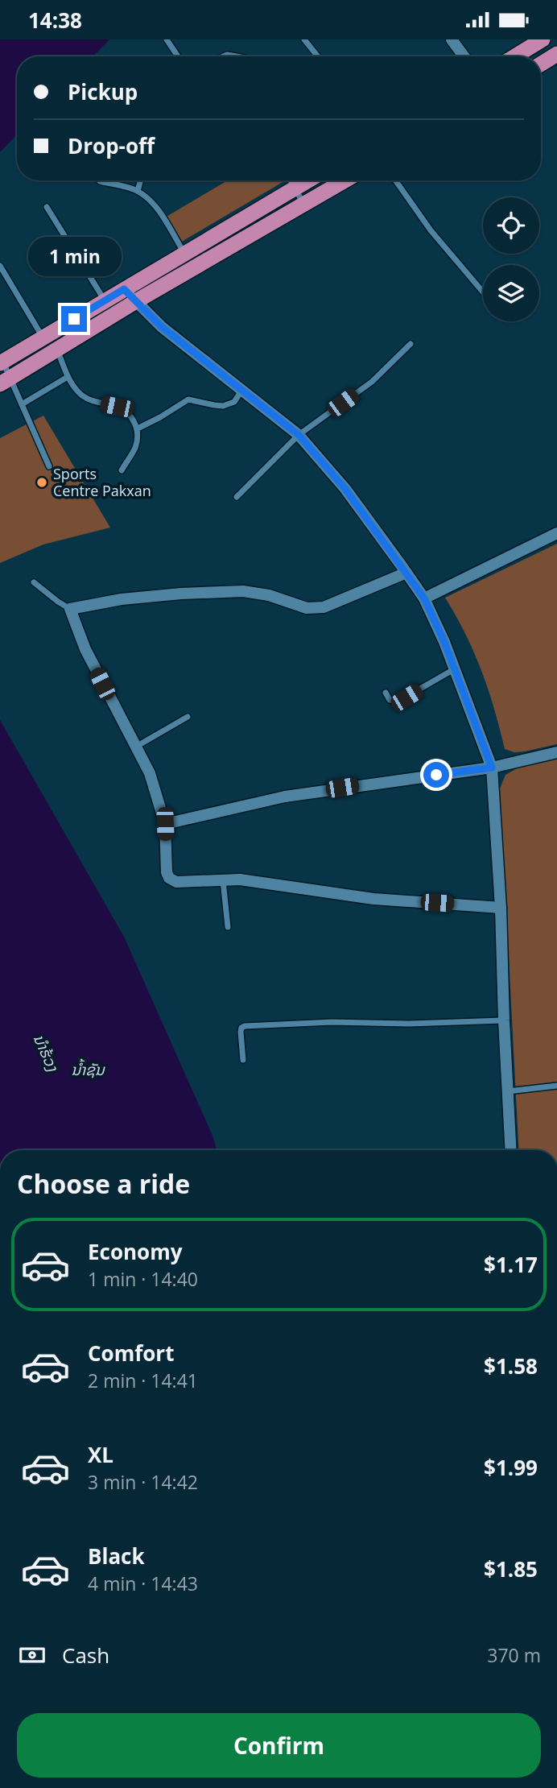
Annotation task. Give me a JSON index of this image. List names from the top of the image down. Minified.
{"water":["ນຳ້ຮວງ","ນ້ຳຊັນ"],"places":["Sports Centre Pakxan"],"page":{"status":"14:38","banner":["Pickup","Drop-off"],"bubble":"1 min","heading":"Choose a ride","list":[{"name":"Economy","note":"1 min · 14:40","value":"$1.17"},{"name":"Comfort","note":"2 min · 14:41","value":"$1.58"},{"name":"XL","note":"3 min · 14:42","value":"$1.99"},{"name":"Black","note":"4 min · 14:43","value":"$1.85"}],"pay":["Cash","370 m"],"buttons":"Confirm"}}
